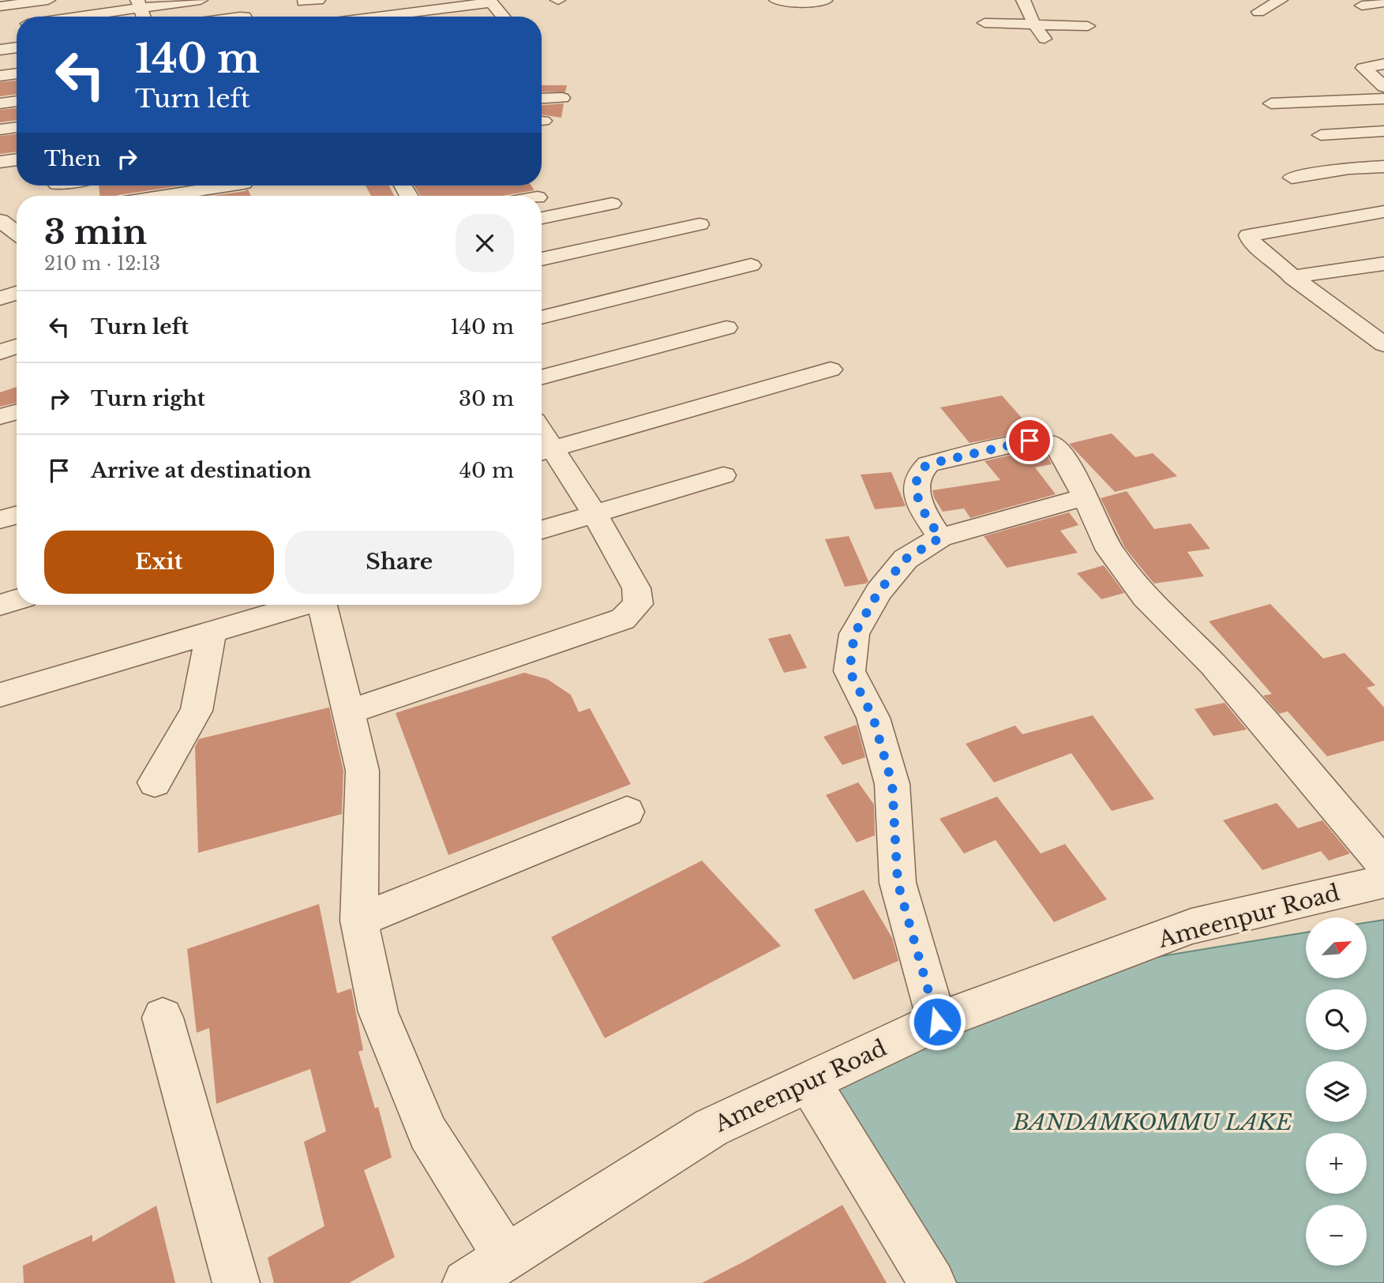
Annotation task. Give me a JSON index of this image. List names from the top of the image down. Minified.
{"streets":{"street":["Ameenpur Road"]},"water":["BANDAMKOMMU LAKE"],"north":"top right","page":{"turn":["140 m","Turn left"],"then":"Then","heading":["3 min","210 m · 12:13"],"list":[{"name":"Turn left","value":"140 m"},{"name":"Turn right","value":"30 m"},{"name":"Arrive at destination","value":"40 m"}],"buttons":["Exit","Share"],"map_buttons":["+","−"]}}
